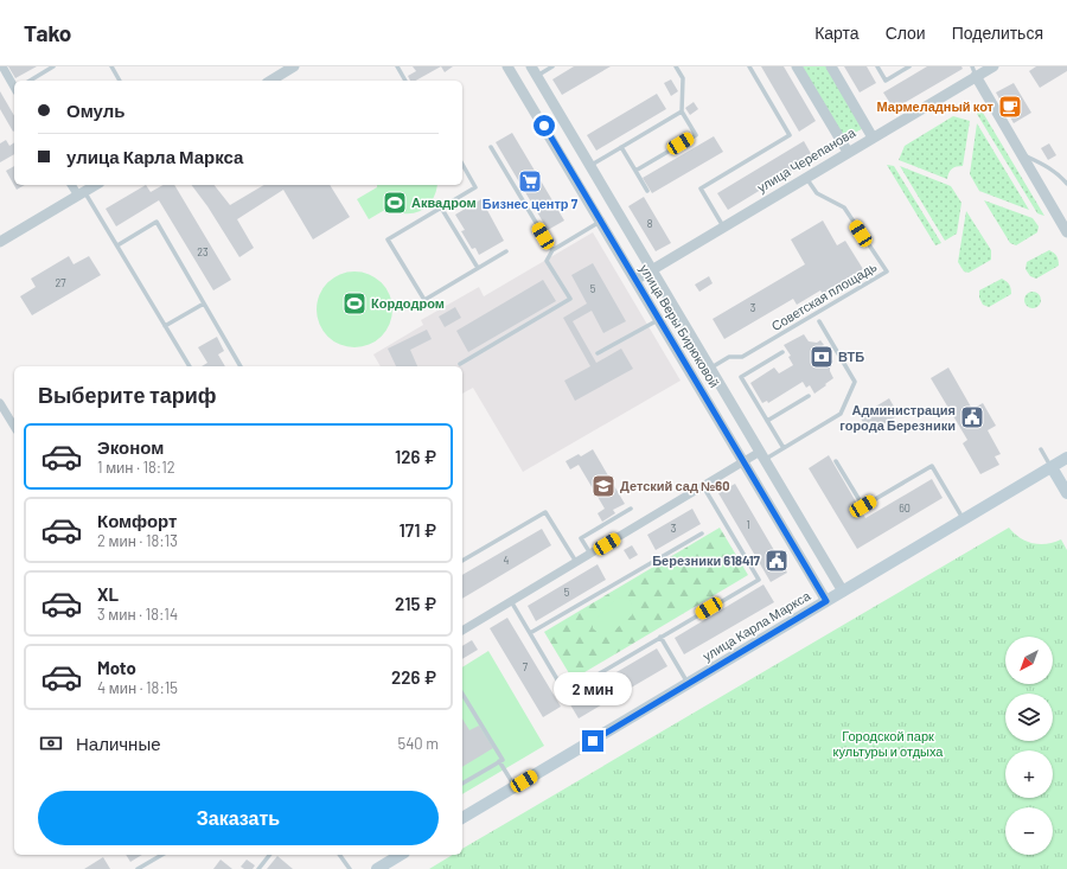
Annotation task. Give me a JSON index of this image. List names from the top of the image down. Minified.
{"streets":{"main road":["улица Карла Маркса"],"street":["улица Черепанова","улица Веры Бирюковой"],"lane":["Советская площадь"]},"crossings":[["улица Черепанова","Советская площадь"],["улица Черепанова","улица Веры Бирюковой"],["Советская площадь","улица Веры Бирюковой"],["улица Веры Бирюковой","улица Карла Маркса"]],"parks":["Городской парк культуры и отдыха"],"places":{"cafe":["Мармеладный кот"],"supermarket":["Бизнес центр 7"],"sports":["Аквадром","Кордодром"],"bank":["ВТБ"],"public building":["Администрация города Березники","Березники 618417"],"school or university":["Детский сад №60"]},"house_numbers":["8","23","27","5","3","60","1","3","4","5","7"],"north":"bottom left","page":{"header":"Tako","nav":["Карта","Слои","Поделиться"],"banner":["Омуль","улица Карла Маркса"],"heading":"Выберите тариф","list":[{"name":"Эконом","note":"1 мин · 18:12","value":"126 ₽"},{"name":"Комфорт","note":"2 мин · 18:13","value":"171 ₽"},{"name":"XL","note":"3 мин · 18:14","value":"215 ₽"},{"name":"Moto","note":"4 мин · 18:15","value":"226 ₽"}],"map_buttons":["+","−"],"bubble":"2 мин","pay":["Наличные","540 m"],"buttons":"Заказать"}}
